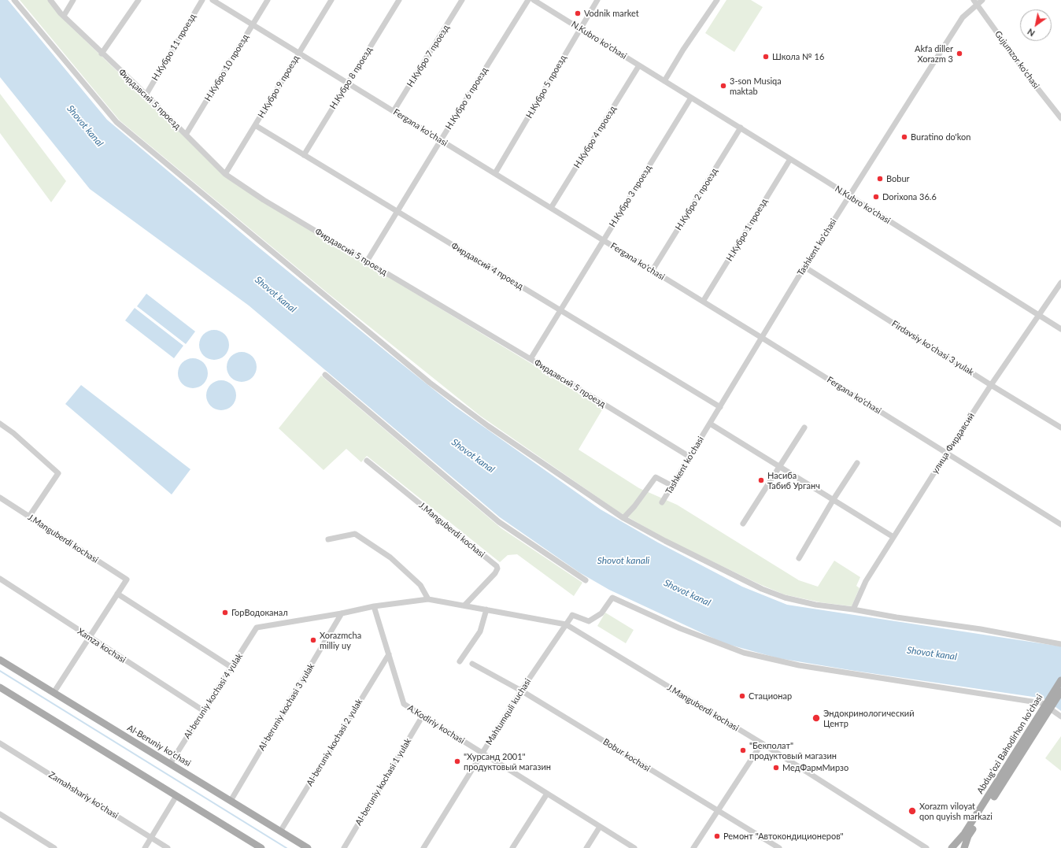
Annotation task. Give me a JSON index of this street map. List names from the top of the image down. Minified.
{"streets":{"main road":["Abdug’ozi Bahodirhon ko’chasi","Al-Beruniy ko’chasi"],"street":["N.Kubro ko'chasi","Н.Кубро 11 проезд","Н.Кубро 7 проезд","Gujumzor ko'chasi","Н.Кубро 10 проезд","Н.Кубро 8 проезд","Н.Кубро 9 проезд","Н.Кубро 5 проезд","Н.Кубро 6 проезд","Фирдавсий 5 проезд","Fergana ko'chasi","Н.Кубро 4 проезд","Н.Кубро 3 проезд","Н.Кубро 2 проезд","Н.Кубро 1 проезд","Tashkent ko'chasi","Фирдавсий 4 проезд","Firdavsiy ko'chasi 3 yulak","улица Фирдавсий","J.Manguberdi kochasi","Xamza kochasi","Al-beruniy kochasi 4 yulak","Al-beruniy kochasi 3 yulak","Mahtumquli kuchasi","A.Kodiriy kochasi","Al-beruniy kochasi 2 yulak","Bobur kochasi","Al-beruniy kochasi 1 yulak","Zamahshariy ko'chasi"]},"crossings":[["N.Kubro ko'chasi","Н.Кубро 5 проезд"],["N.Kubro ko'chasi","Н.Кубро 4 проезд"],["N.Kubro ko'chasi","Н.Кубро 3 проезд"],["N.Kubro ko'chasi","Н.Кубро 2 проезд"],["N.Kubro ko'chasi","Н.Кубро 1 проезд"],["N.Kubro ko'chasi","Tashkent ko'chasi"],["N.Kubro ko'chasi","улица Фирдавсий"],["Н.Кубро 11 проезд","Фирдавсий 5 проезд"],["Н.Кубро 7 проезд","Fergana ko'chasi"],["Gujumzor ko'chasi","Tashkent ko'chasi"],["Н.Кубро 10 проезд","Фирдавсий 5 проезд"],["Н.Кубро 10 проезд","Fergana ko'chasi"],["Н.Кубро 8 проезд","Fergana ko'chasi"],["Н.Кубро 8 проезд","Фирдавсий 4 проезд"],["Н.Кубро 9 проезд","Фирдавсий 5 проезд"],["Н.Кубро 9 проезд","Fergana ko'chasi"],["Н.Кубро 9 проезд","Фирдавсий 4 проезд"],["Н.Кубро 5 проезд","Fergana ko'chasi"],["Н.Кубро 6 проезд","Фирдавсий 5 проезд"],["Н.Кубро 6 проезд","Fergana ko'chasi"],["Н.Кубро 6 проезд","Фирдавсий 4 проезд"],["Фирдавсий 5 проезд","Н.Кубро 3 проезд"],["Фирдавсий 5 проезд","Tashkent ko'chasi"],["Fergana ko'chasi","Н.Кубро 4 проезд"],["Fergana ko'chasi","Н.Кубро 3 проезд"],["Fergana ko'chasi","Н.Кубро 2 проезд"],["Fergana ko'chasi","Н.Кубро 1 проезд"],["Fergana ko'chasi","Tashkent ko'chasi"],["Fergana ko'chasi","улица Фирдавсий"],["Н.Кубро 3 проезд","Фирдавсий 4 проезд"],["Tashkent ko'chasi","Фирдавсий 4 проезд"],["Tashkent ko'chasi","Firdavsiy ko'chasi 3 yulak"],["Firdavsiy ko'chasi 3 yulak","улица Фирдавсий"],["J.Manguberdi kochasi","Al-beruniy kochasi 4 yulak"],["J.Manguberdi kochasi","Al-beruniy kochasi 3 yulak"],["J.Manguberdi kochasi","Mahtumquli kuchasi"],["J.Manguberdi kochasi","A.Kodiriy kochasi"],["Xamza kochasi","Al-beruniy kochasi 4 yulak"],["Al-beruniy kochasi 4 yulak","Al-Beruniy ko’chasi"],["Al-beruniy kochasi 3 yulak","Al-Beruniy ko’chasi"],["Mahtumquli kuchasi","A.Kodiriy kochasi"],["Mahtumquli kuchasi","Bobur kochasi"],["A.Kodiriy kochasi","Al-beruniy kochasi 2 yulak"],["A.Kodiriy kochasi","Al-beruniy kochasi 1 yulak"],["Al-beruniy kochasi 2 yulak","Al-Beruniy ko’chasi"]],"water":["Shovot kanal","Shovot kanali"],"places":["Vodnik market","Akfa diller Xorazm 3","Школа № 16","3-son Musiqa maktab","Buratino do'kon","Bobur","Dorixona 36.6","Насиба Табиб Урганч","ГорВодоканал","Xorazmcha milliy uy","Стационар","Эндокринологический Центр","\"Бекполат\" продуктовый магазин","\"Хурсанд 2001\" продуктовый магазин","МедФармМирзо","Xorazm viloyat qon quyish markazi","Ремонт \"Автокондиционеров\""],"north":"bottom left"}
